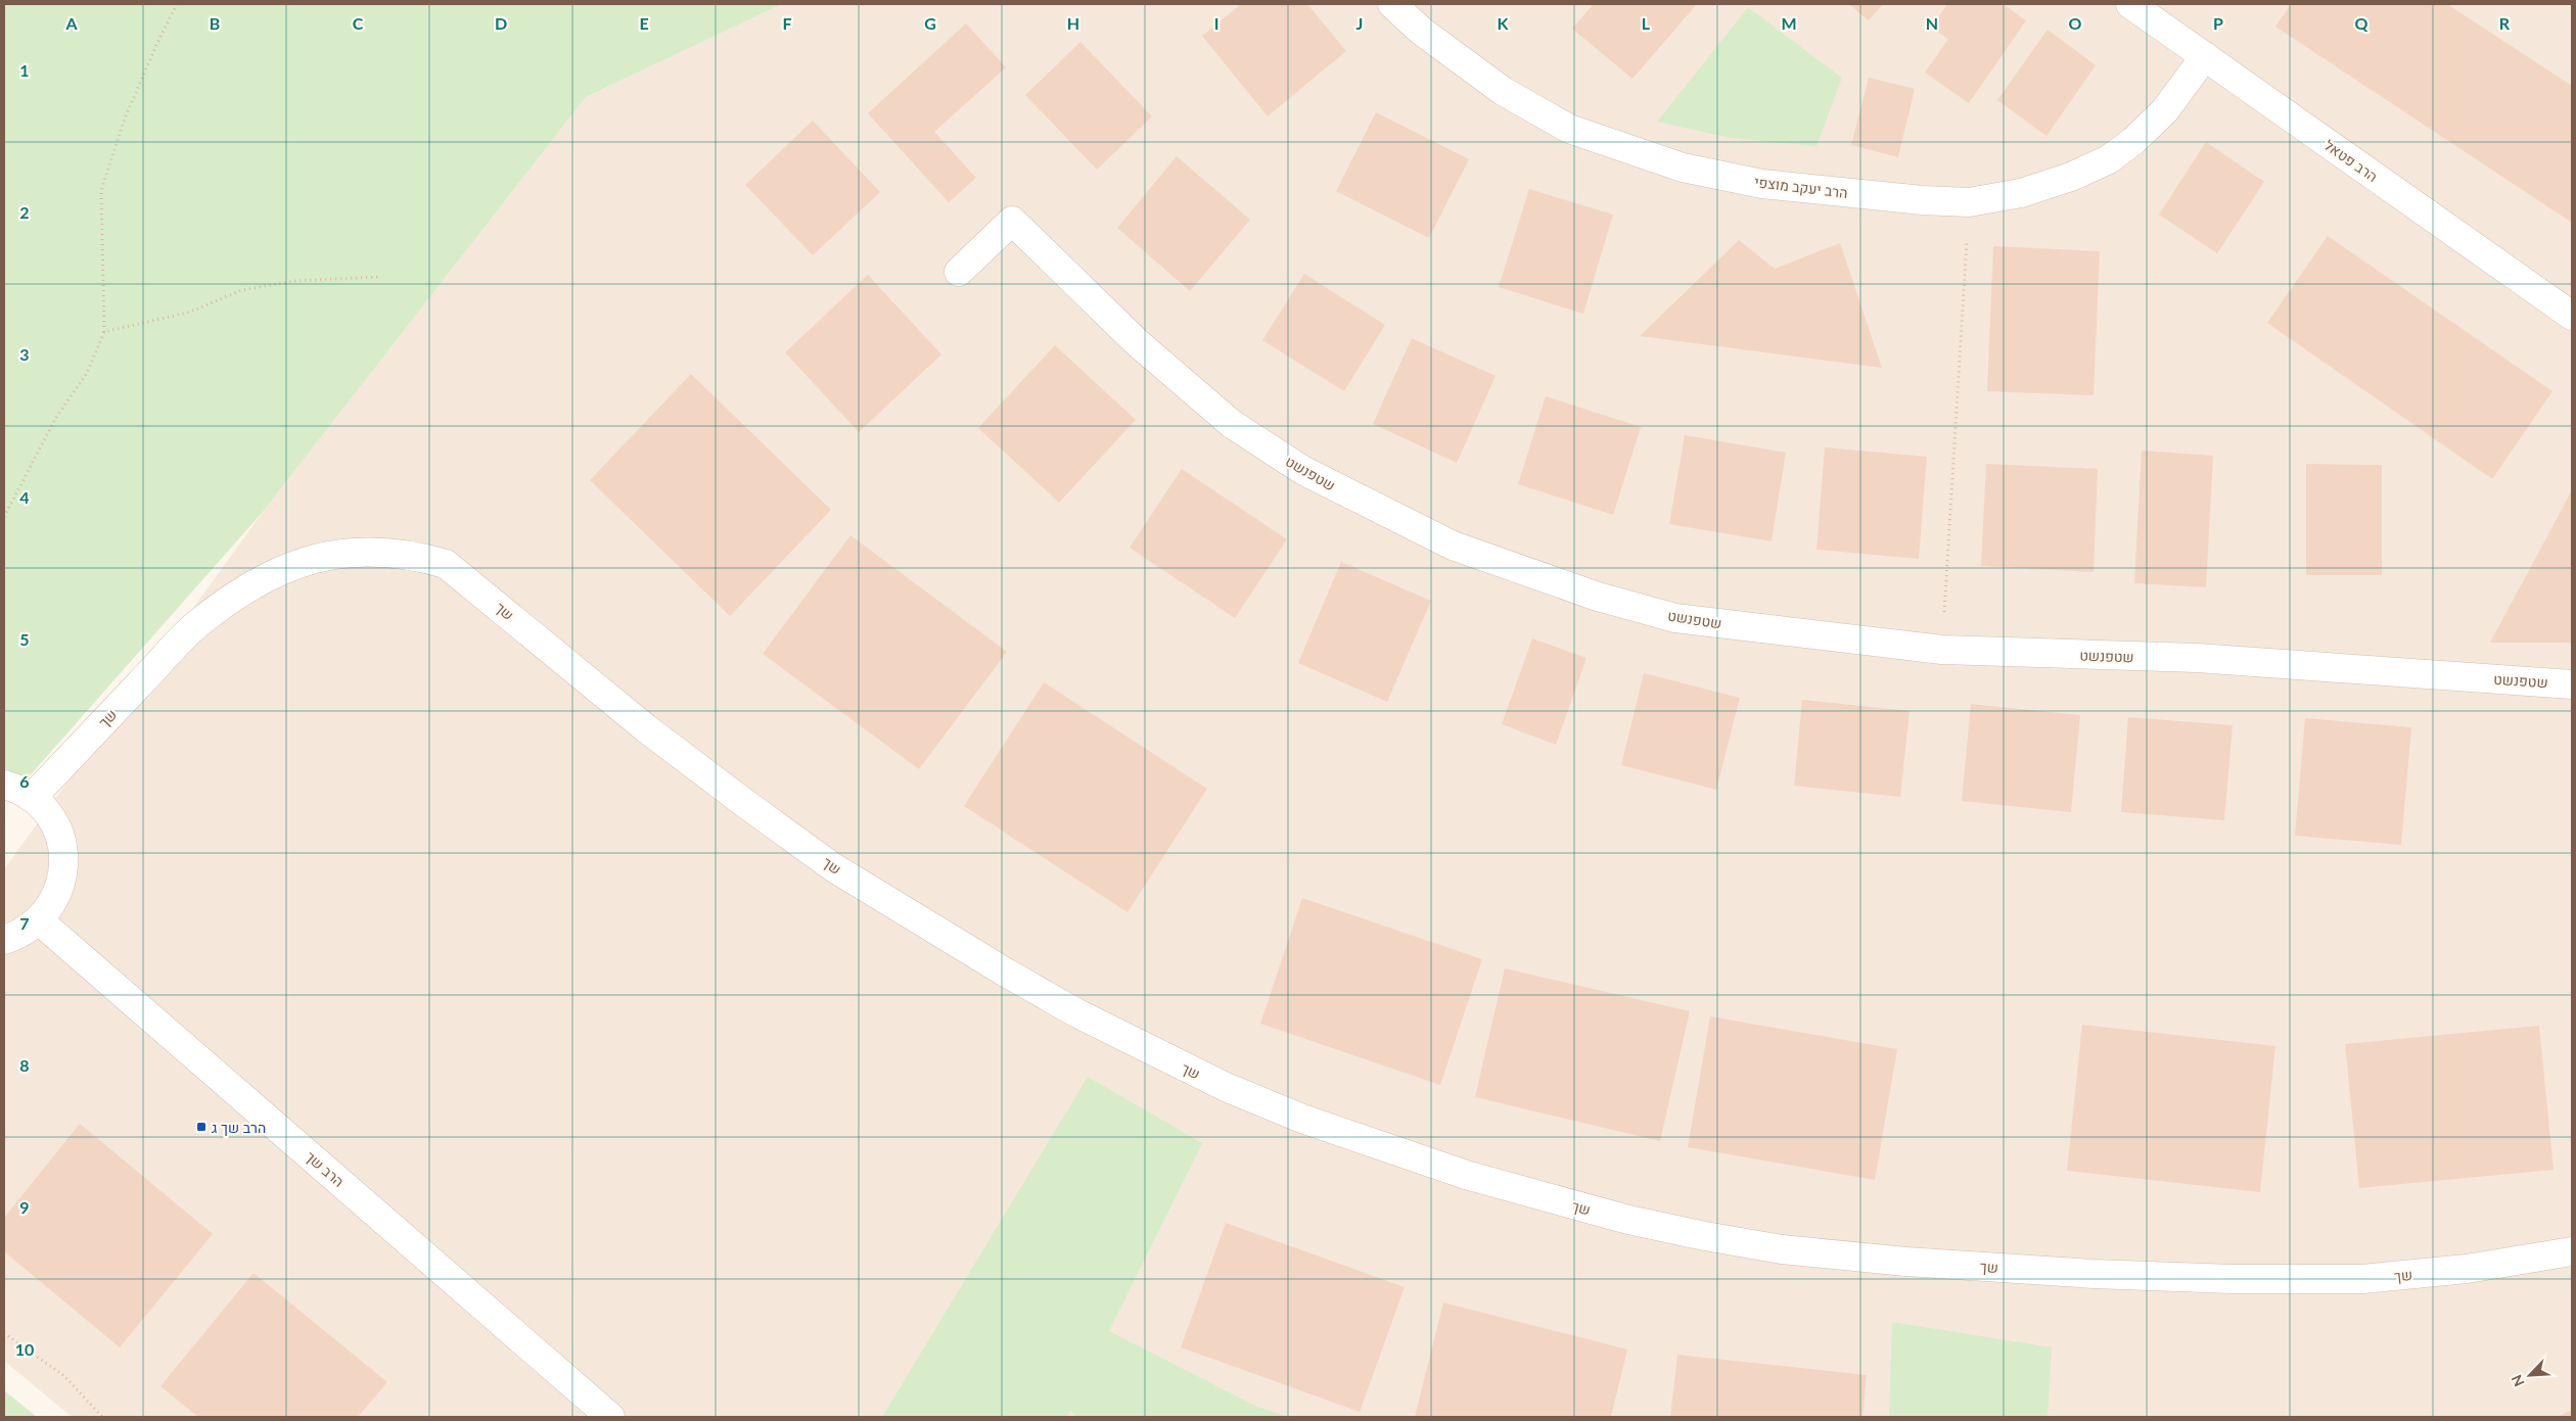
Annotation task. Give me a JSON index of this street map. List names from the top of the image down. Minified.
{"streets":{"street":["הרב פטאל","הרב יעקב מוצפי","שטפנשט","שך","הרב שך"]},"crossings":[["הרב פטאל","הרב יעקב מוצפי"]],"places":{"transit":["הרב שך ג"]},"north":"bottom left","grid":{"columns":["A","B","C","D","E","F","G","H","I","J","K","L","M","N","O","P","Q","R"],"rows":["1","2","3","4","5","6","7","8","9","10"]}}
